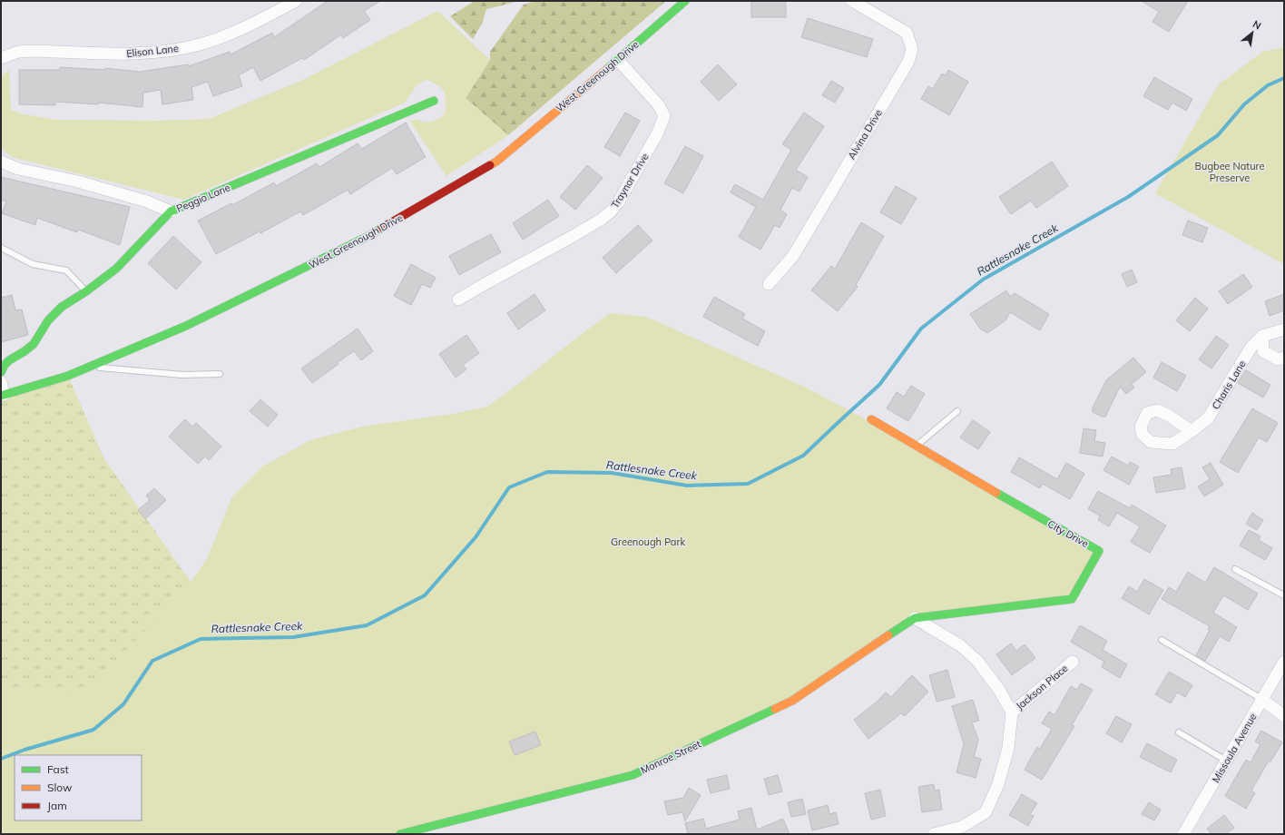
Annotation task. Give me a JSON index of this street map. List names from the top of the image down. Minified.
{"streets":{"street":["Elison Lane","West Greenough Drive","Alvina Drive","Traynor Drive","Peggio Lane","Charis Lane","City Drive","Jackson Place","Missoula Avenue","Monroe Street"]},"crossings":[["West Greenough Drive","Traynor Drive"],["City Drive","Monroe Street"]],"water":["Rattlesnake Creek"],"parks":["Bugbee Nature Preserve","Greenough Park"],"legend":["Fast","Slow","Jam"],"north":"top right"}
